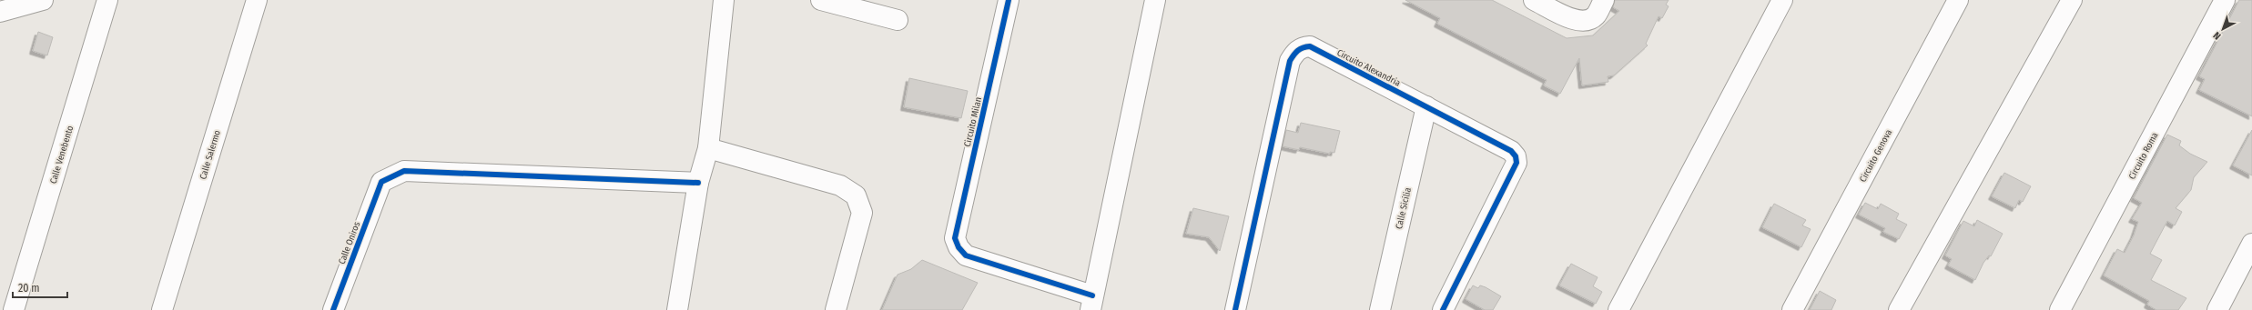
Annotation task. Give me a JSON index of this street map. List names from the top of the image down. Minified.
{"streets":{"street":["Circuito Alexandria","Circuito Milan","Calle Venebento","Calle Salermo","Circuito Genova","Circuito Roma","Calle Sicilia","Calle Oniros"]},"crossings":[["Circuito Alexandria","Calle Sicilia"]],"scale_bar":"20 m","north":"bottom left"}
